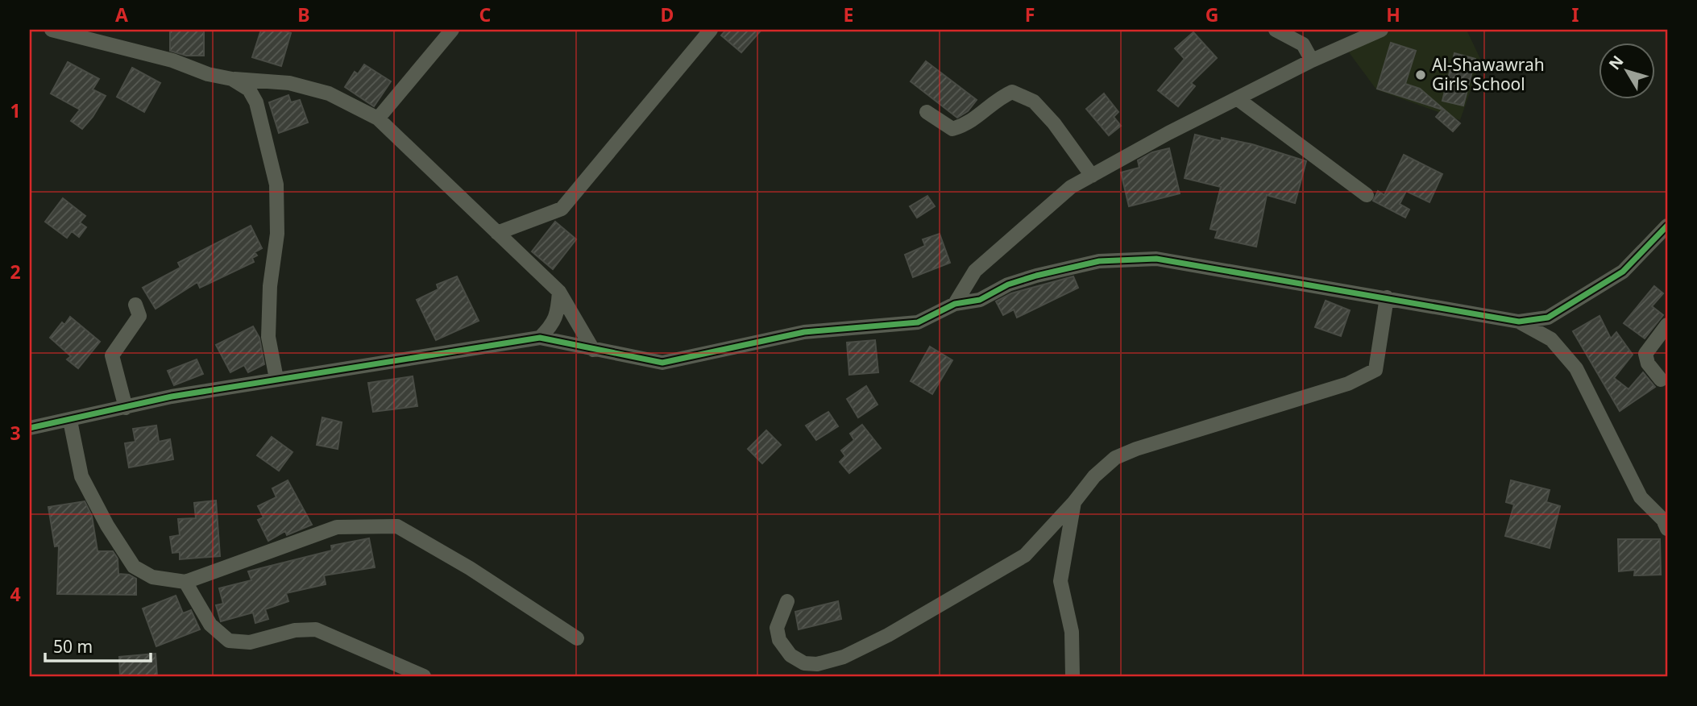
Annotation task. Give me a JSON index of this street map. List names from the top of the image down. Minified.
{"places":["Al-Shawawrah Girls School"],"scale_bar":"50 m","north":"top left","grid":{"columns":["A","B","C","D","E","F","G","H","I"],"rows":["1","2","3","4"]}}
